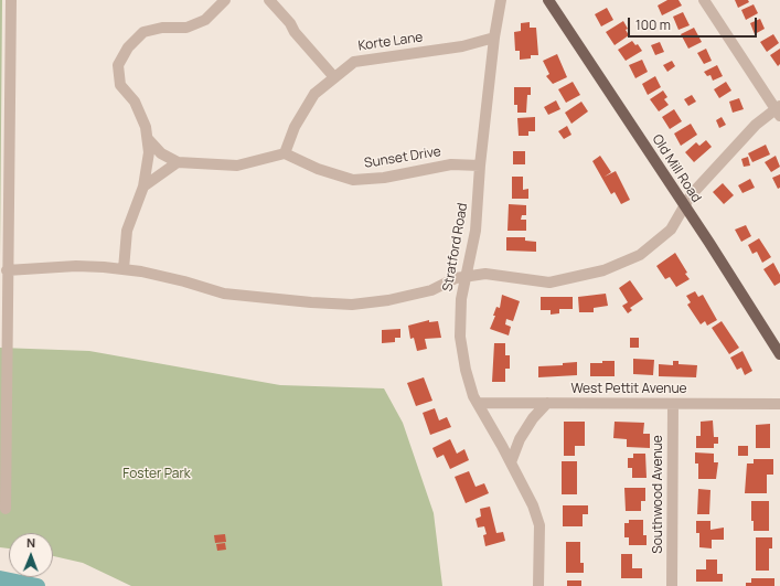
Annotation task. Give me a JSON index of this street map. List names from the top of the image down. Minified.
{"streets":{"main road":["Old Mill Road"],"street":["Korte Lane","Sunset Drive","Stratford Road","West Pettit Avenue","Southwood Avenue"]},"crossings":[["Korte Lane","Sunset Drive"],["Korte Lane","Stratford Road"],["Sunset Drive","Stratford Road"],["Stratford Road","West Pettit Avenue"],["West Pettit Avenue","Southwood Avenue"]],"parks":["Foster Park"],"scale_bar":"100 m","north":"top"}
